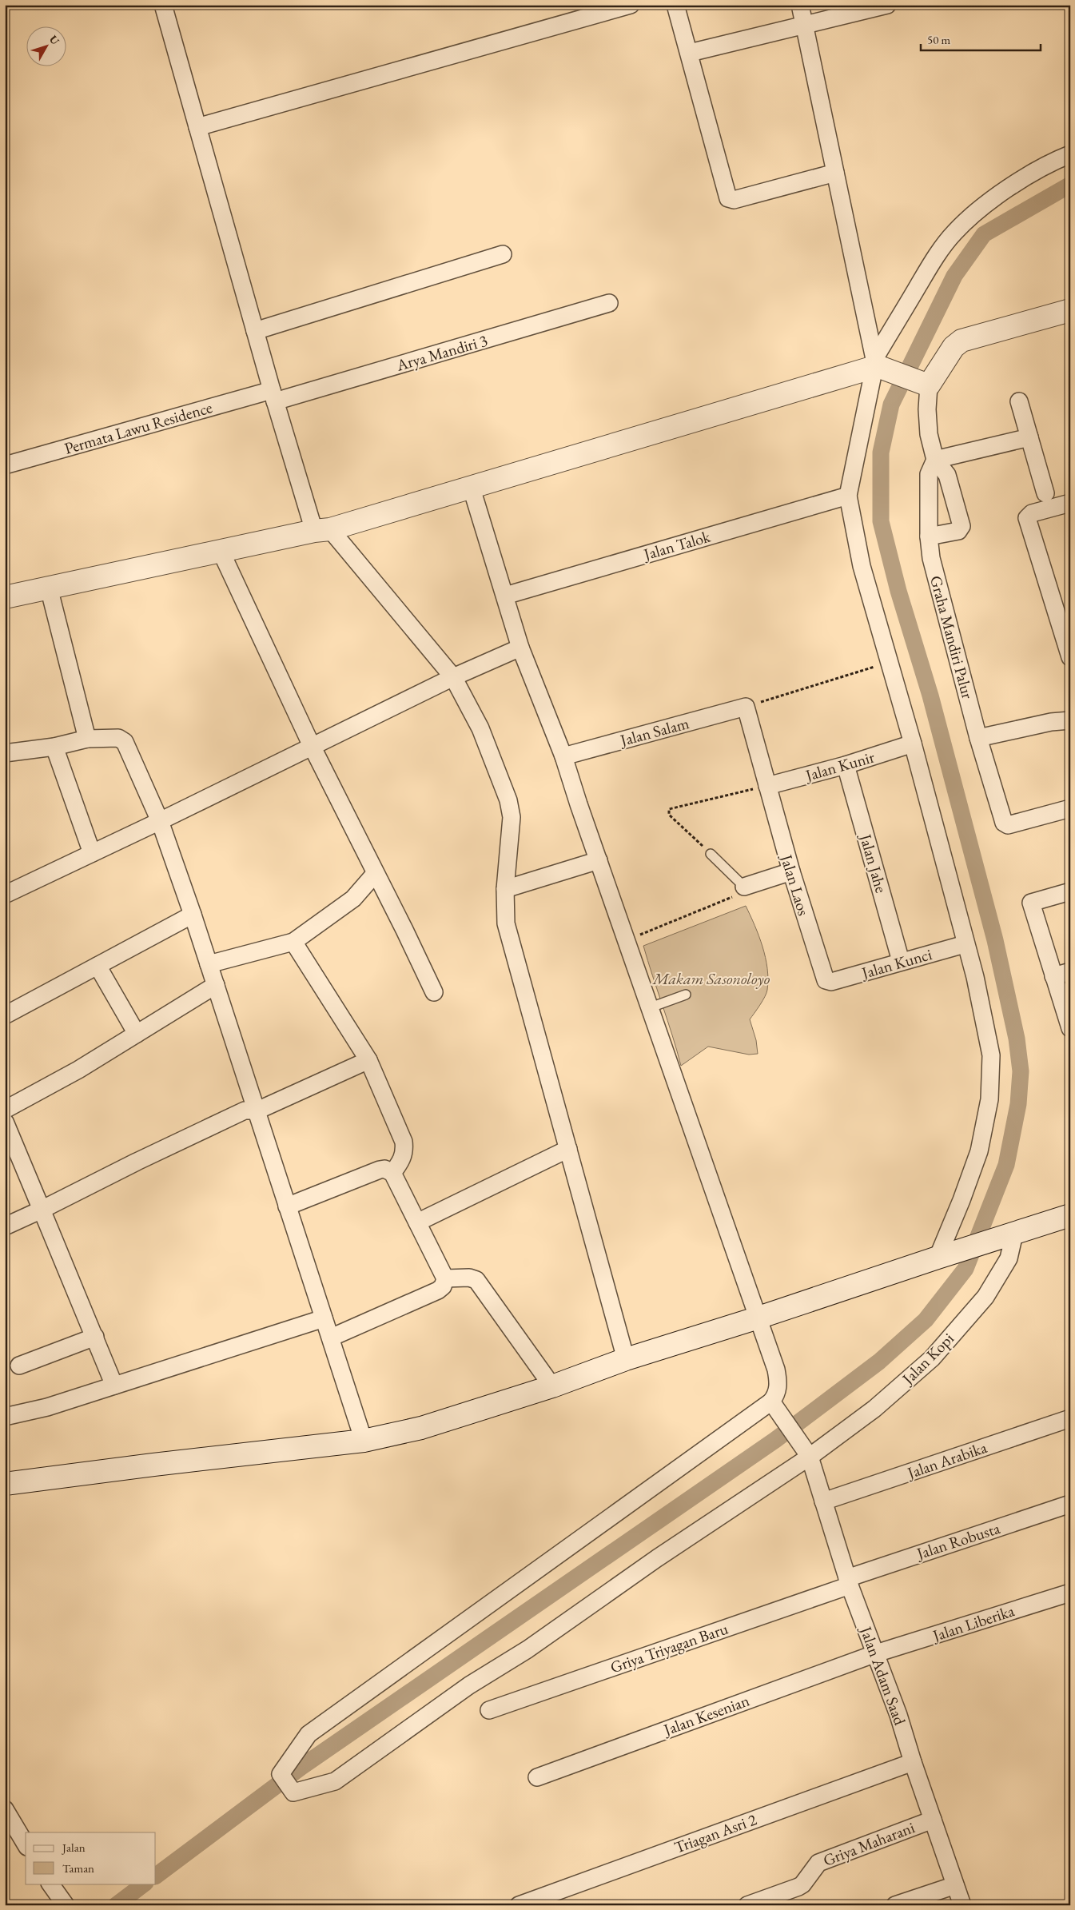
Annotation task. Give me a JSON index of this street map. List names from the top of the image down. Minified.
{"streets":{"street":["Arya Mandiri 3","Permata Lawu Residence","Jalan Talok","Graha Mandiri Palur","Jalan Salam","Jalan Kunir","Jalan Jahe","Jalan Laos","Jalan Kunci","Jalan Kopi","Jalan Arabika","Jalan Robusta","Jalan Liberika","Griya Triyagan Baru","Jalan Adam Saad","Jalan Kesenian","Triagan Asri 2","Griya Maharani"]},"crossings":[["Arya Mandiri 3","Permata Lawu Residence"],["Jalan Salam","Jalan Laos"],["Jalan Kunir","Jalan Jahe"],["Jalan Kunir","Jalan Laos"],["Jalan Jahe","Jalan Kunci"],["Jalan Laos","Jalan Kunci"],["Jalan Kopi","Jalan Adam Saad"],["Jalan Arabika","Jalan Adam Saad"],["Jalan Robusta","Griya Triyagan Baru"],["Jalan Robusta","Jalan Adam Saad"],["Jalan Liberika","Jalan Adam Saad"],["Jalan Liberika","Jalan Kesenian"],["Griya Triyagan Baru","Jalan Adam Saad"],["Jalan Adam Saad","Jalan Kesenian"],["Jalan Adam Saad","Triagan Asri 2"],["Jalan Adam Saad","Griya Maharani"]],"parks":["Makam Sasonoloyo"],"legend":["Jalan","Taman"],"scale_bar":"50 m","north":"top right"}
